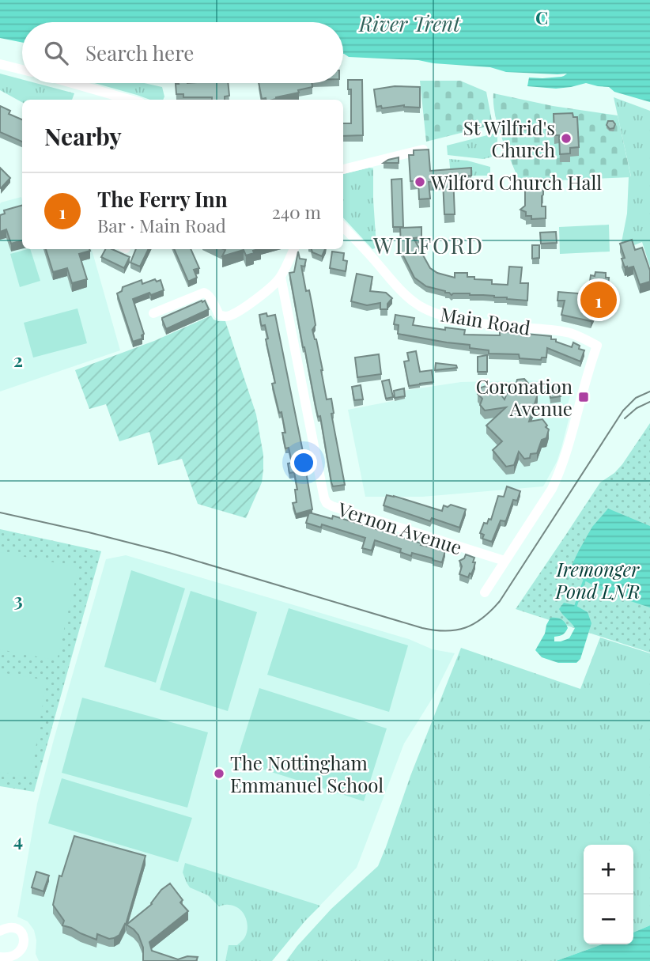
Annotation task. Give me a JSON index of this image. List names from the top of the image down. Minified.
{"streets":{"street":["Main Road","Vernon Avenue"]},"crossings":[["Main Road","Vernon Avenue"]],"districts":["WILFORD"],"water":["River Trent"],"parks":["Iremonger Pond LNR"],"places":{"other":["St Wilfrid's Church","Wilford Church Hall","The Nottingham Emmanuel School"],"transit":["Coronation Avenue"]},"page":{"search":"Search here","heading":"Nearby","list":[{"mark":"1","name":"The Ferry Inn","note":"Bar · Main Road","value":"240 m"}],"pins":"1","map_buttons":["+","−"]},"grid":{"columns":["C"],"rows":["2","3","4"]}}
